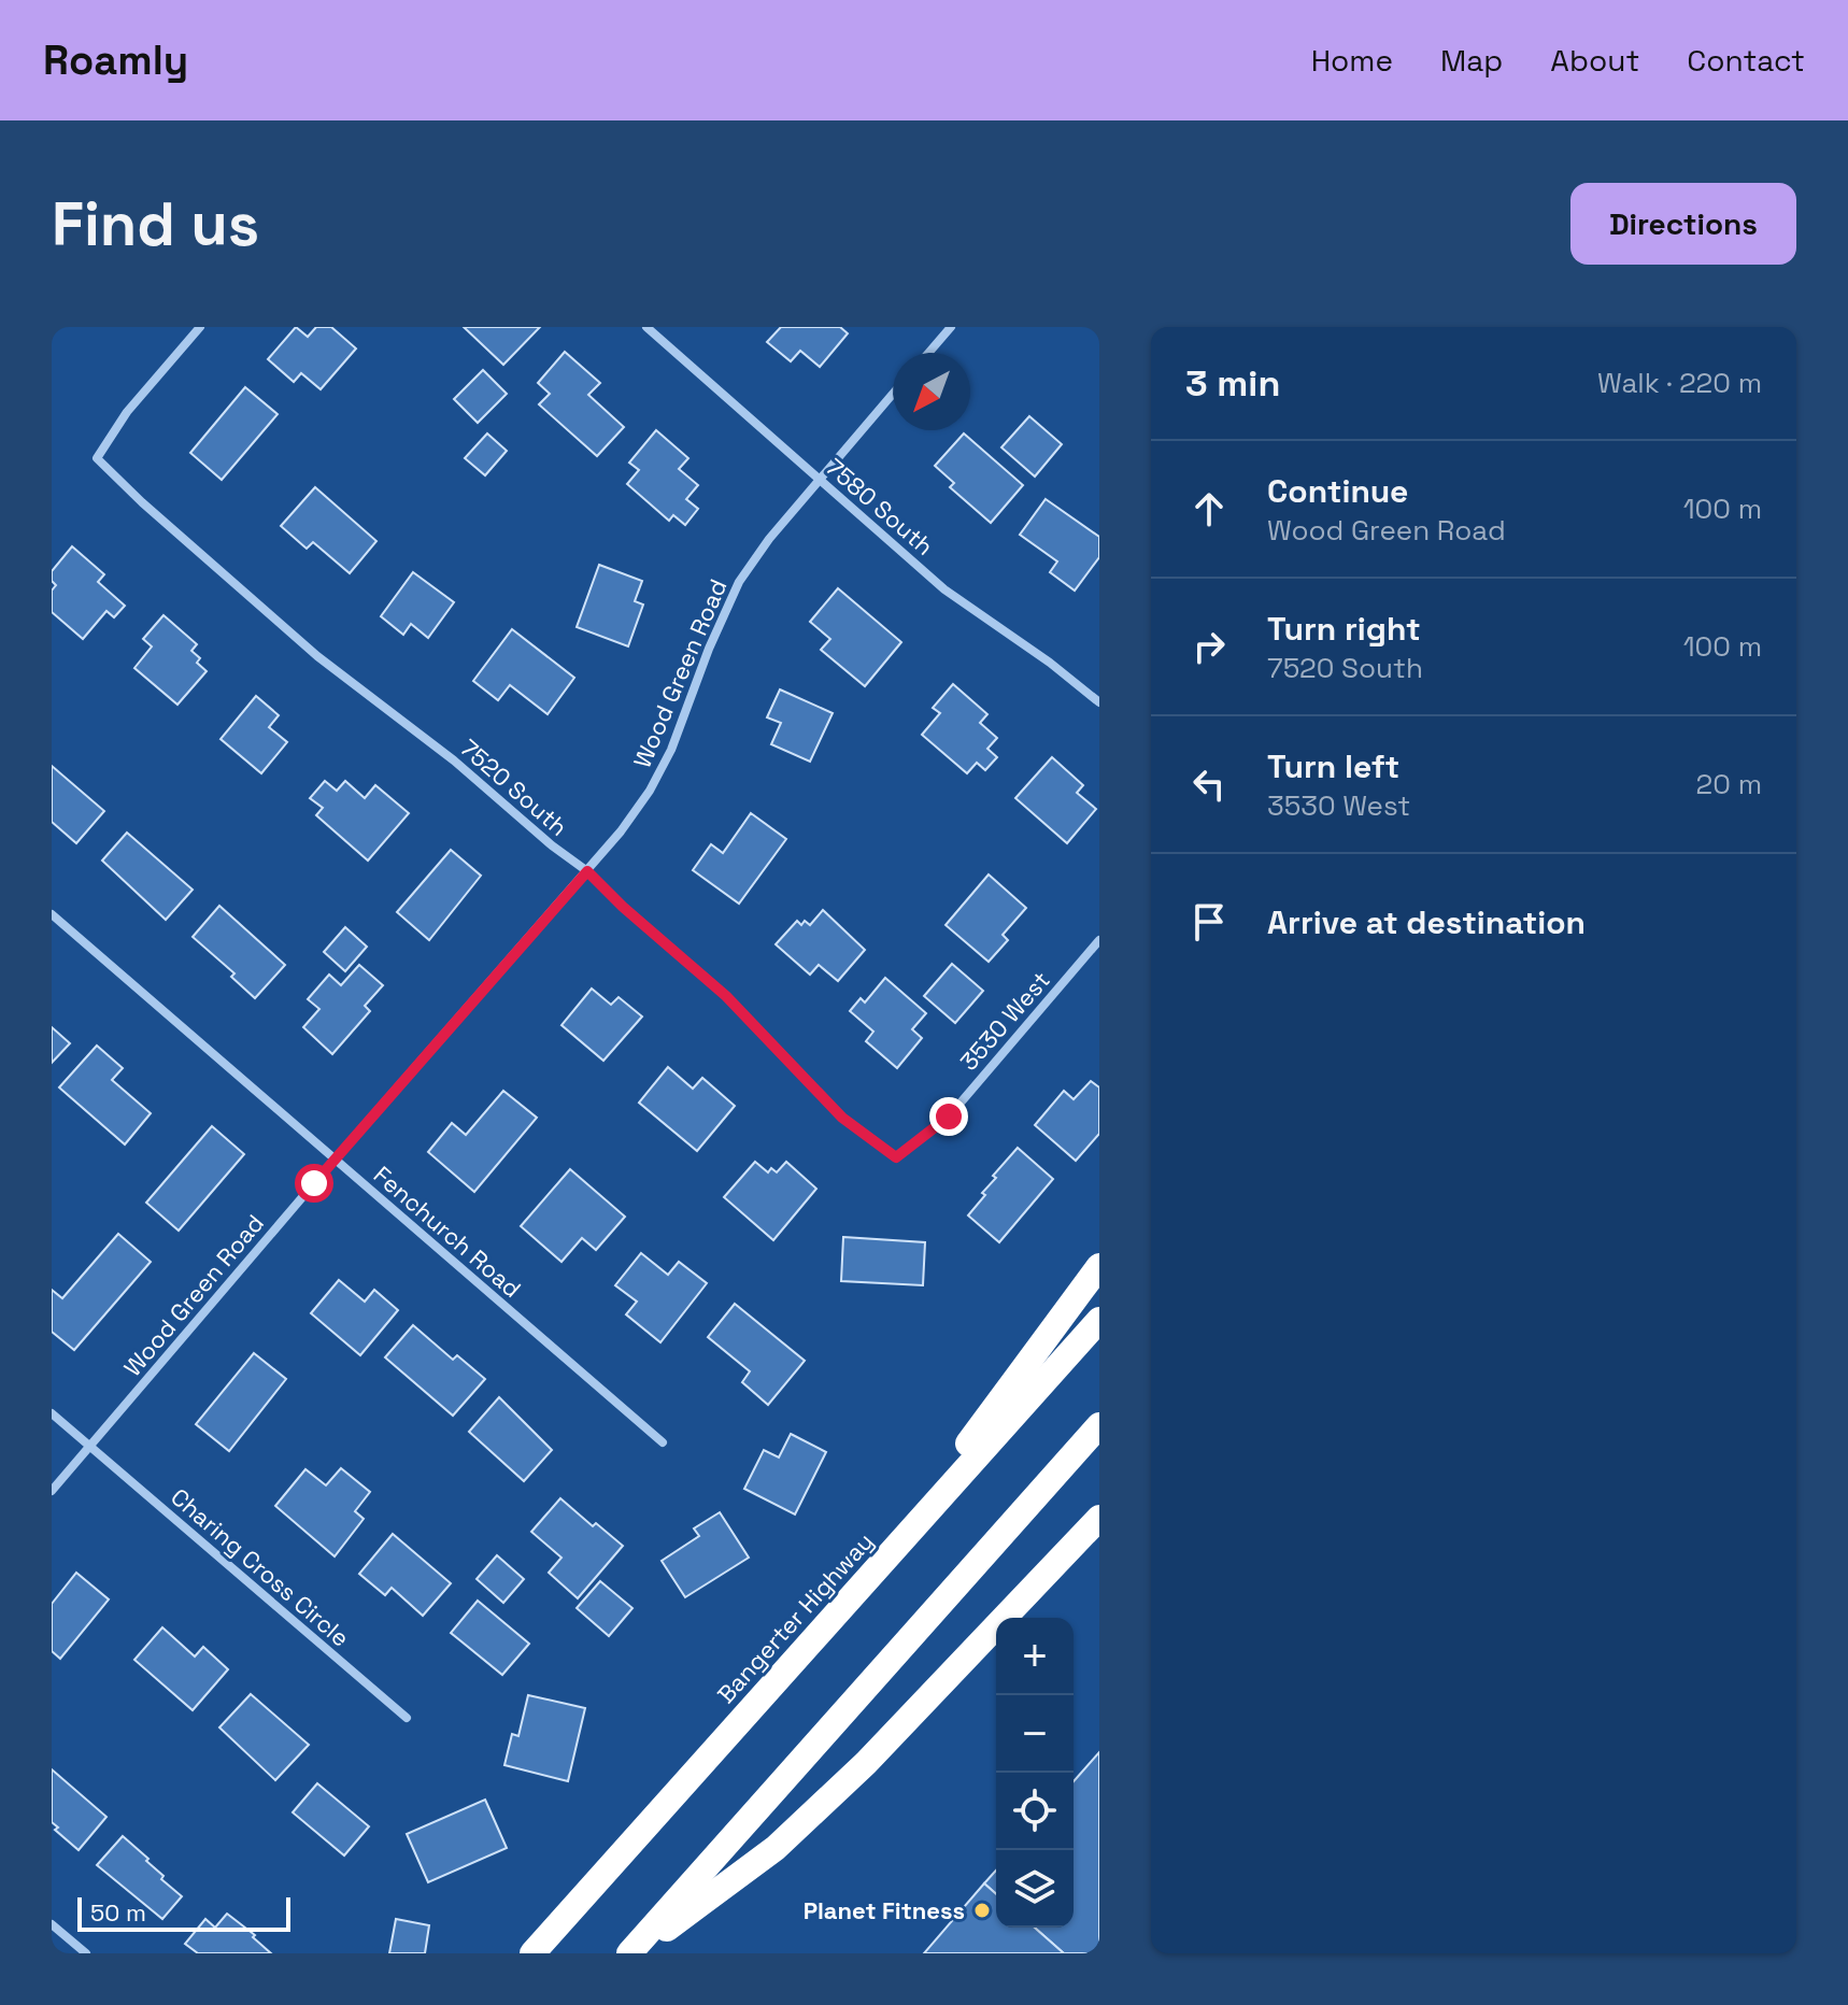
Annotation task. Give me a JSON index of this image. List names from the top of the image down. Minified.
{"streets":{"highway":["Bangerter Highway"],"street":["7580 South","Wood Green Road","7520 South","3530 West","Fenchurch Road","Charing Cross Circle"]},"crossings":[["7580 South","Wood Green Road"],["Wood Green Road","7520 South"],["Wood Green Road","Fenchurch Road"],["Wood Green Road","Charing Cross Circle"],["7520 South","3530 West"]],"places":["Planet Fitness"],"scale_bar":"50 m","north":"bottom left","page":{"header":"Roamly","nav":["Home","Map","About","Contact"],"buttons":"Directions","title":"Find us","heading":["3 min","Walk · 220 m"],"list":[["Continue","Wood Green Road","100 m"],["Turn right","7520 South","100 m"],["Turn left","3530 West","20 m"],"Arrive at destination"],"map_buttons":["+","−"],"scale":"50 m"}}
